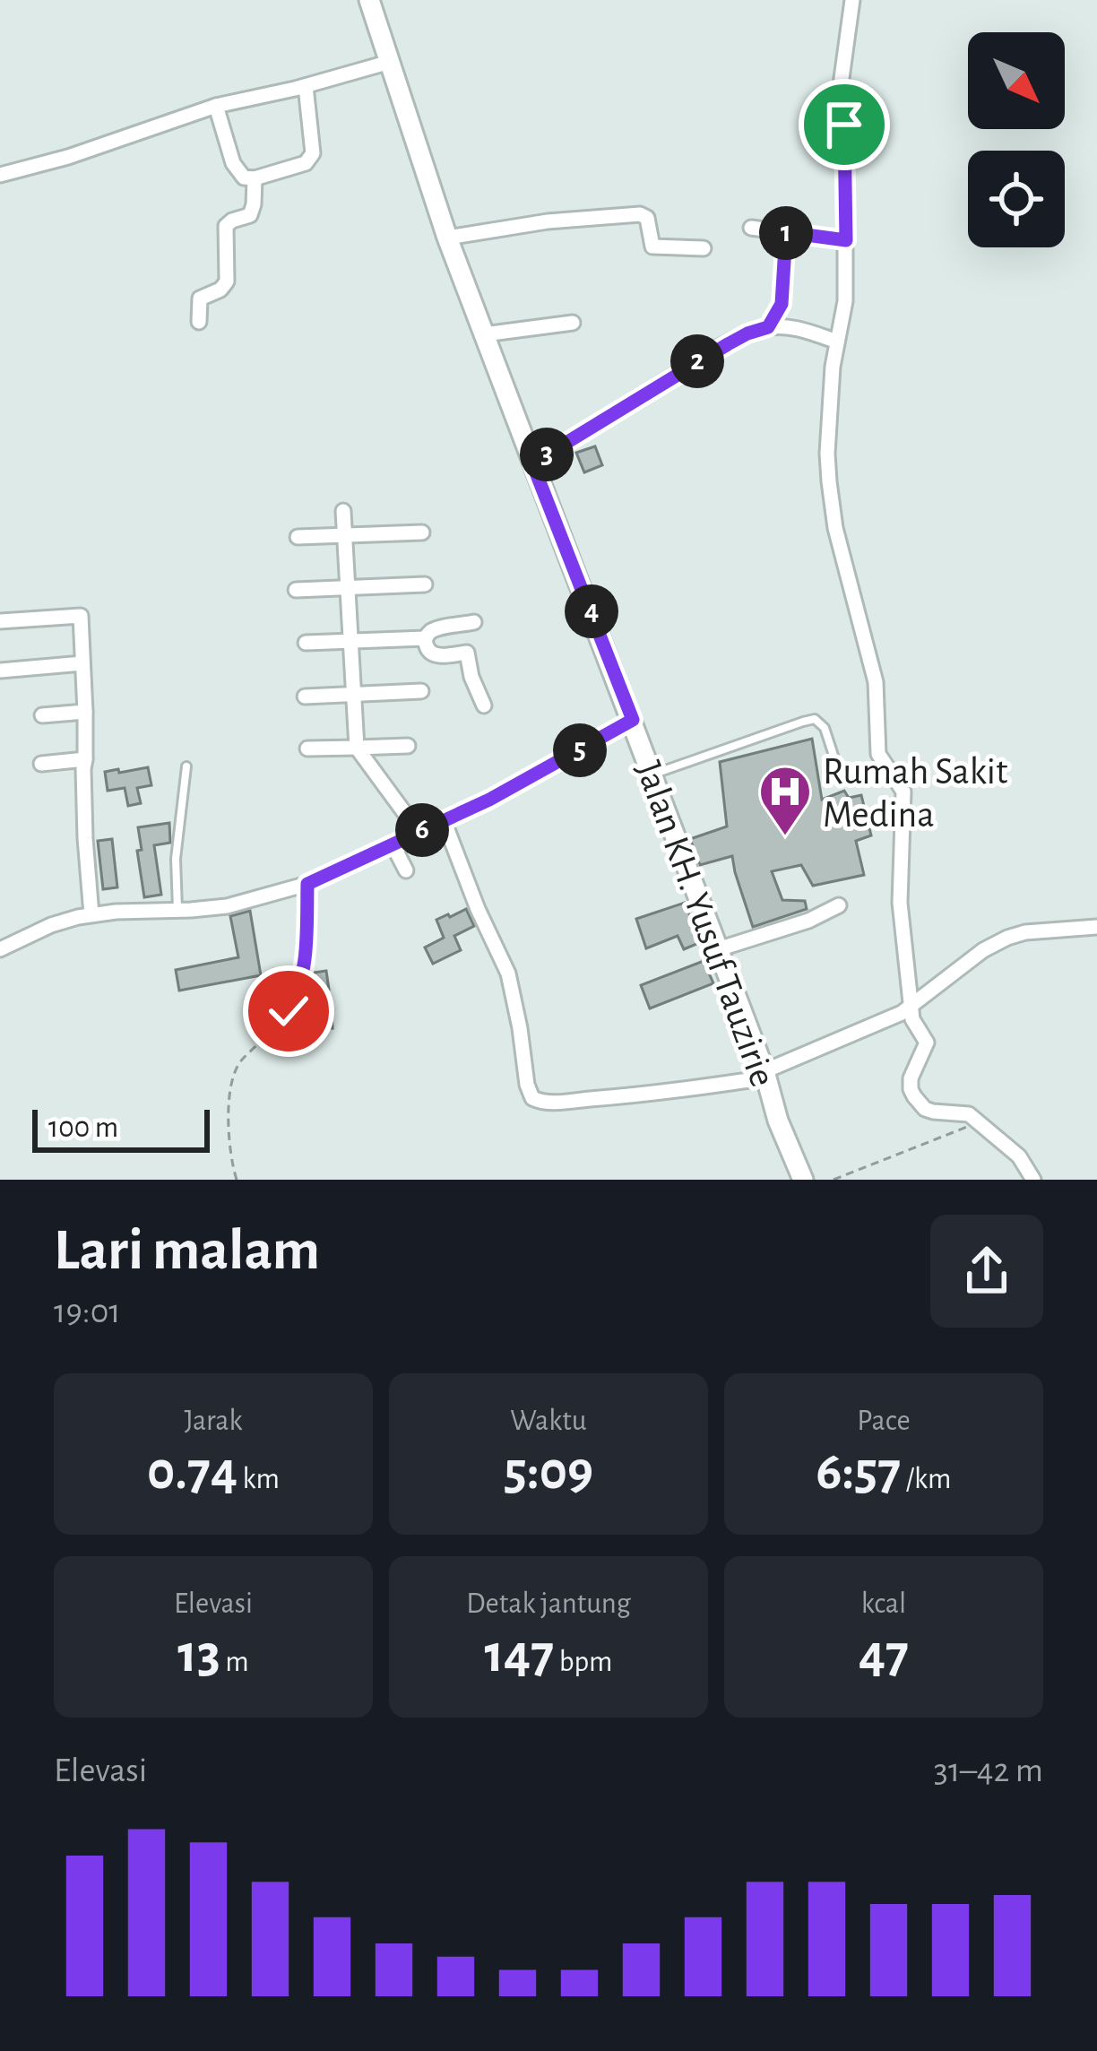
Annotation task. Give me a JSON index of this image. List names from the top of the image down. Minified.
{"streets":{"main road":["Jalan KH. Yusuf Tauzirie"]},"places":{"hospital":["Rumah Sakit Medina"]},"scale_bar":"100 m","north":"bottom right","page":{"pins":["1","2","3","4","5","6"],"scale":"100 m","heading":["Lari malam","19:01"],"stats":[["Jarak","0.74 km"],["Waktu","5:09"],["Pace","6:57 /km"],["Elevasi","13 m"],["Detak jantung","147 bpm"],["kcal","47"]],"chart":["Elevasi","31–42 m"]}}
